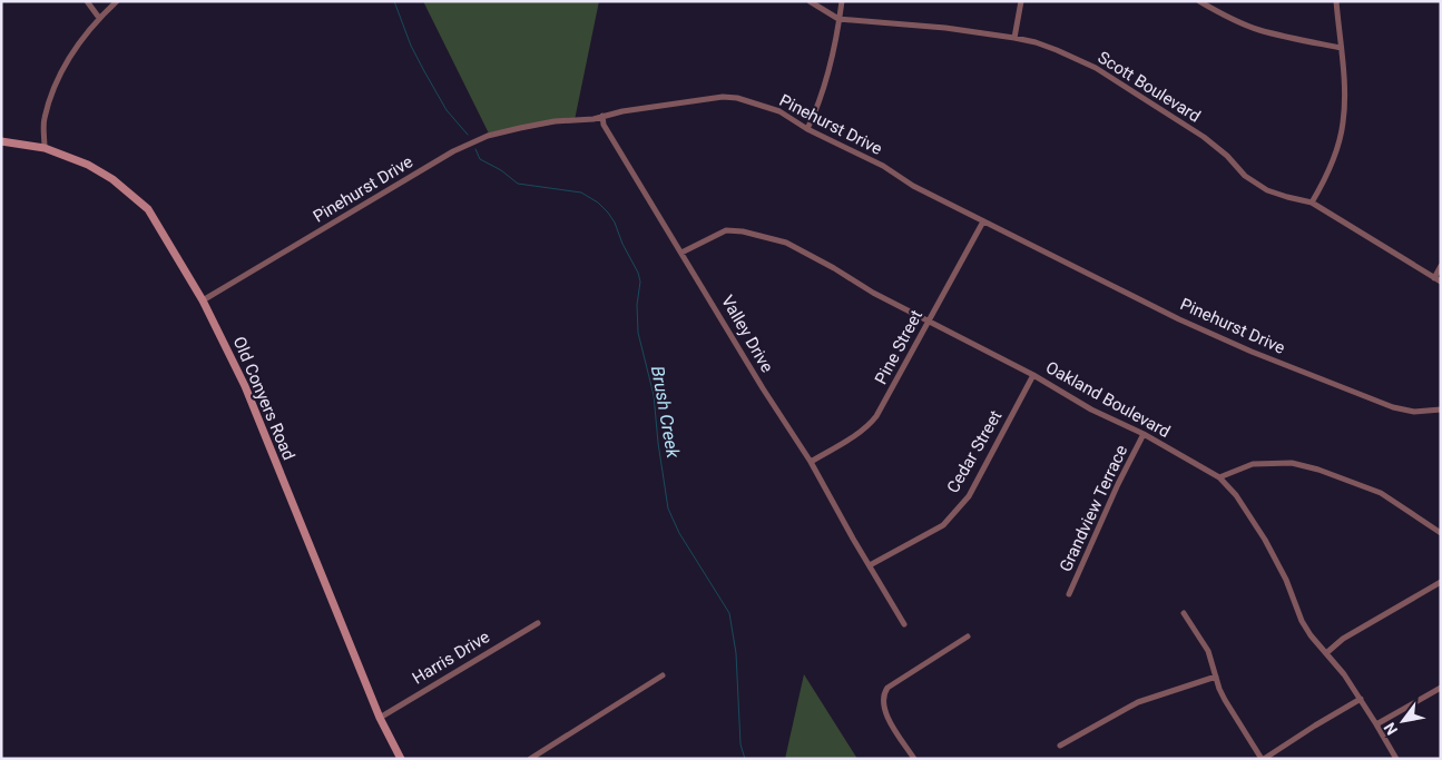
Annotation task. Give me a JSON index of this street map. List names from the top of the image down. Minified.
{"streets":{"street":["Scott Boulevard","Pinehurst Drive","Valley Drive","Pine Street","Old Conyers Road","Oakland Boulevard","Cedar Street","Grandview Terrace","Harris Drive"]},"crossings":[["Pinehurst Drive","Valley Drive"],["Pinehurst Drive","Pine Street"],["Pinehurst Drive","Old Conyers Road"],["Valley Drive","Pine Street"],["Valley Drive","Oakland Boulevard"],["Valley Drive","Cedar Street"],["Pine Street","Oakland Boulevard"],["Old Conyers Road","Harris Drive"],["Oakland Boulevard","Cedar Street"],["Oakland Boulevard","Grandview Terrace"]],"water":["Brush Creek"],"north":"bottom left"}
